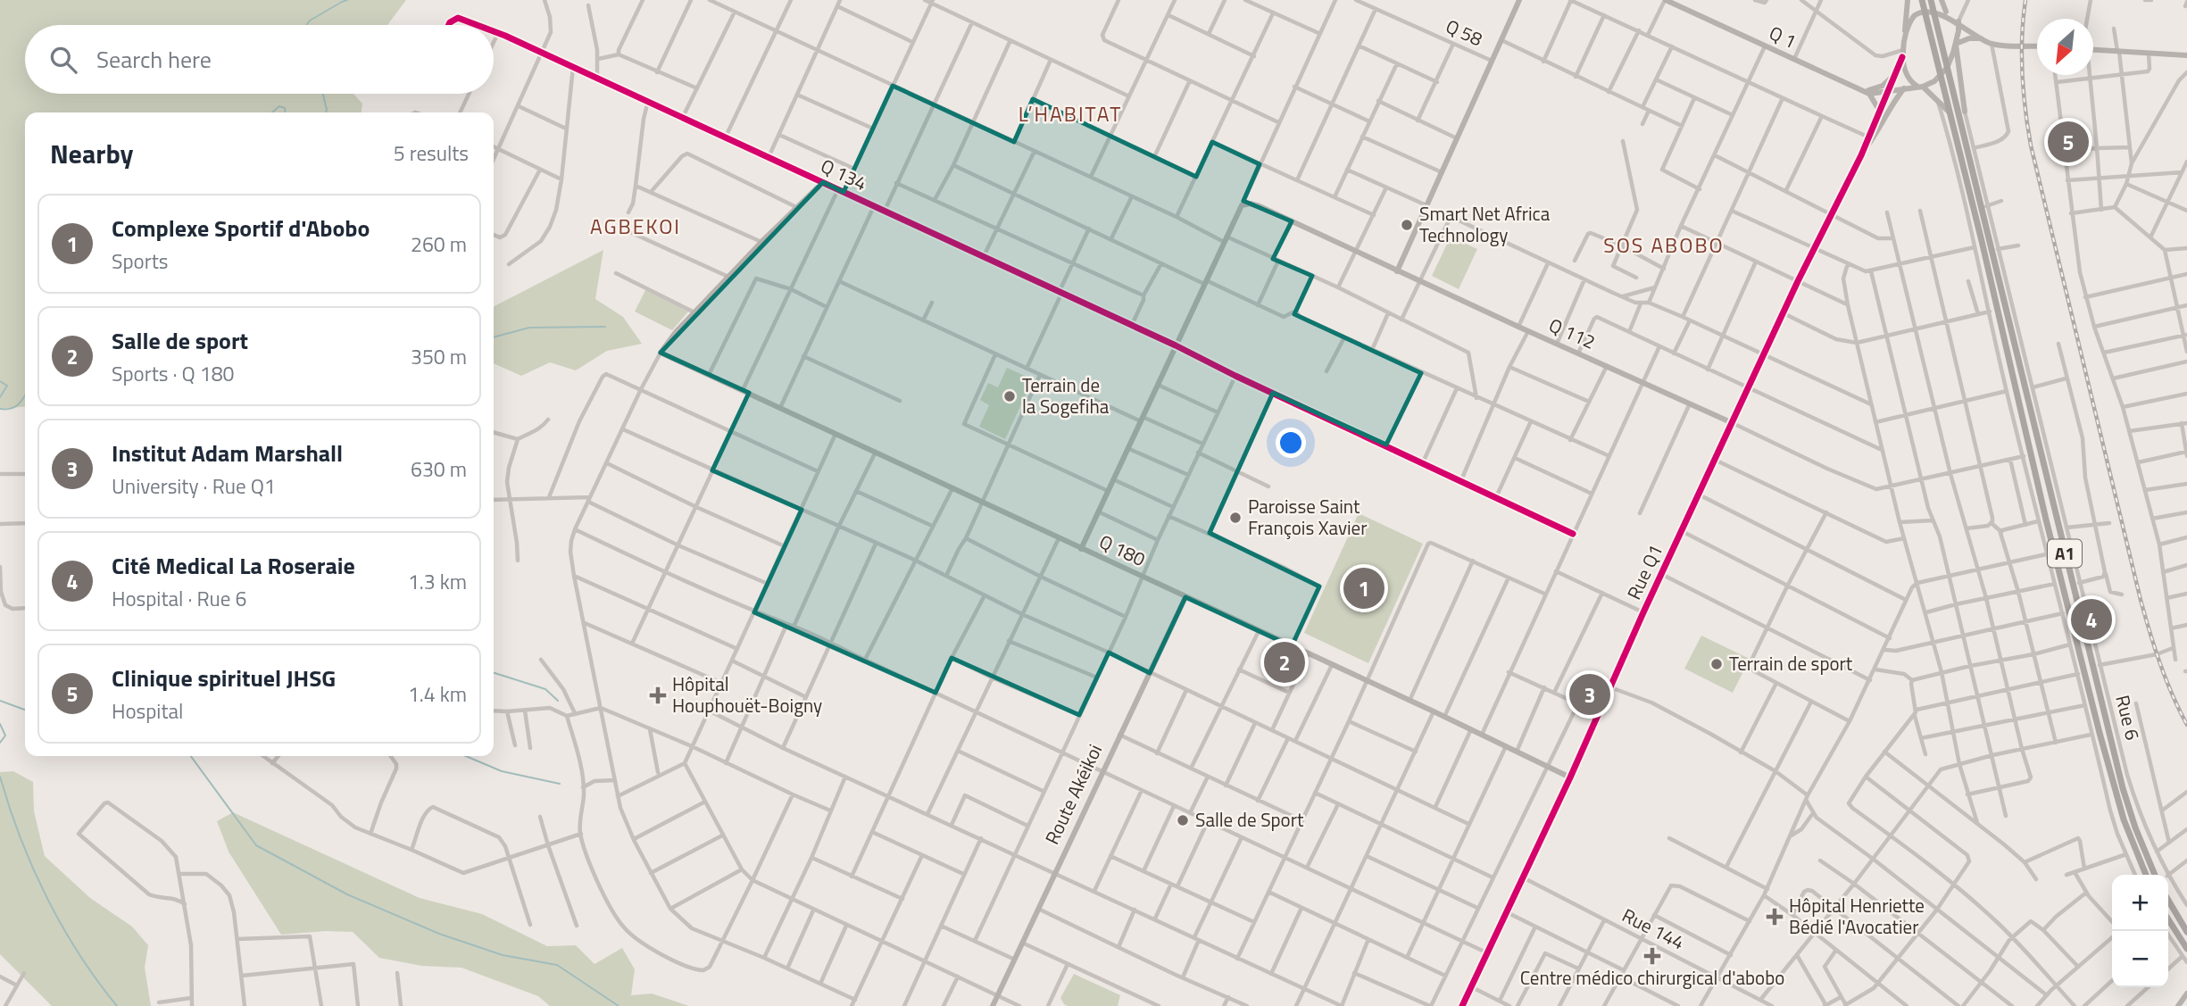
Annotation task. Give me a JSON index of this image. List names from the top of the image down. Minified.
{"streets":{"main road":["A1"],"street":["Q 58","Q 1","Q 134","Q 112","Q 180","Rue Q1","Rue 6","Route Akéikoi","Rue 144"]},"crossings":[["Q 1","Rue Q1"],["Q 112","Rue Q1"],["Q 180","Rue Q1"],["Q 180","Route Akéikoi"],["A1","Rue 6"],["Rue Q1","Rue 144"]],"districts":["L’HABITAT","AGBEKOI","SOS ABOBO"],"places":{"other":["Smart Net Africa Technology","Terrain de la Sogefiha","Paroisse Saint François Xavier","Terrain de sport","Salle de Sport"],"health":["Hôpital Houphouët-Boigny","Hôpital Henriette Bédié l'Avocatier","Centre médico chirurgical d'abobo"]},"north":"bottom left","page":{"search":"Search here","heading":["Nearby","5 results"],"pins":["5","1","4","2","3"],"list":[{"mark":"1","name":"Complexe Sportif d'Abobo","note":"Sports","value":"260 m"},{"mark":"2","name":"Salle de sport","note":"Sports · Q 180","value":"350 m"},{"mark":"3","name":"Institut Adam Marshall","note":"University · Rue Q1","value":"630 m"},{"mark":"4","name":"Cité Medical La Roseraie","note":"Hospital · Rue 6","value":"1.3 km"},{"mark":"5","name":"Clinique spirituel JHSG","note":"Hospital","value":"1.4 km"}],"map_buttons":["+","−"]}}
